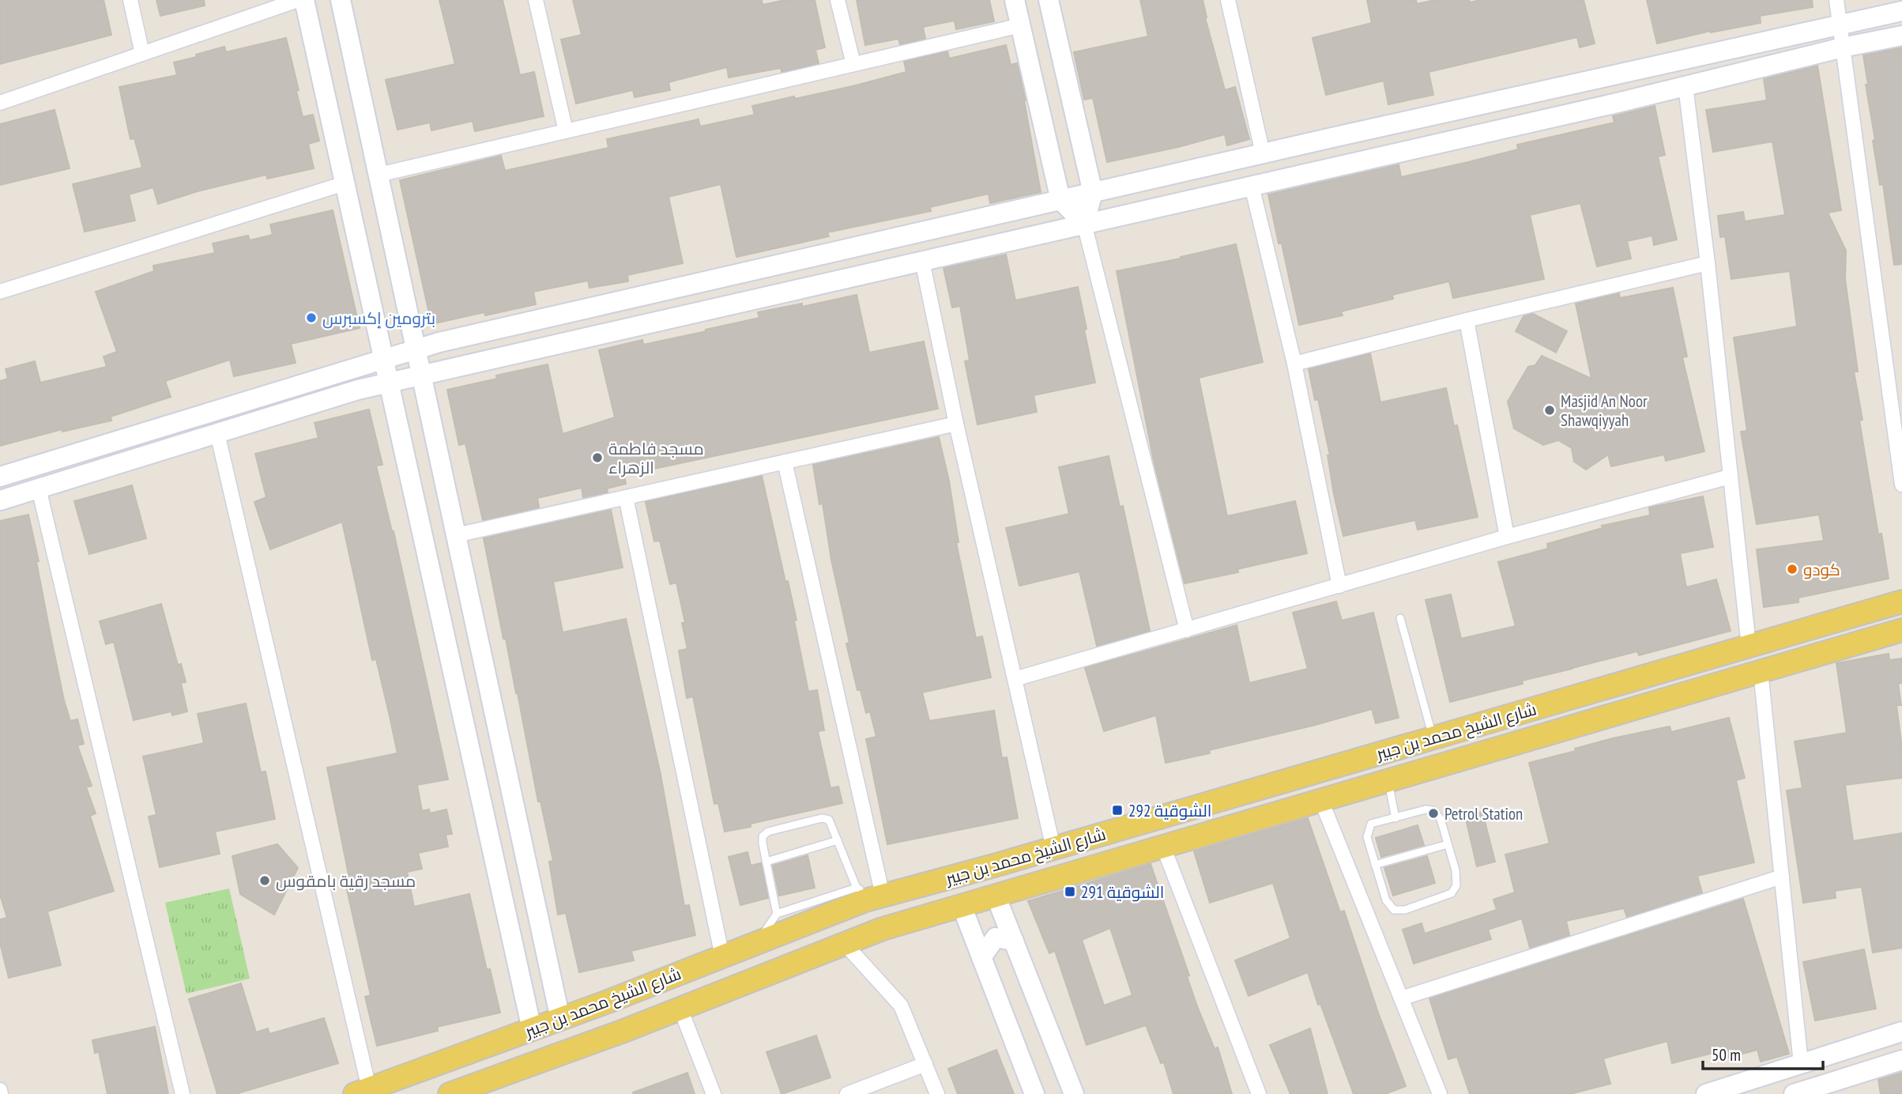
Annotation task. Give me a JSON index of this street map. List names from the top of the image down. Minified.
{"streets":{"main road":["شارع الشيخ محمد بن جبير"]},"places":{"other":["بترومين إكسبرس","Masjid An Noor Shawqiyyah","مسجد فاطمة الزهراء","كودو","Petrol Station","مسجد رقية بامقوس"],"transit":["الشوقية 292","الشوقية 291"]},"scale_bar":"50 m"}
